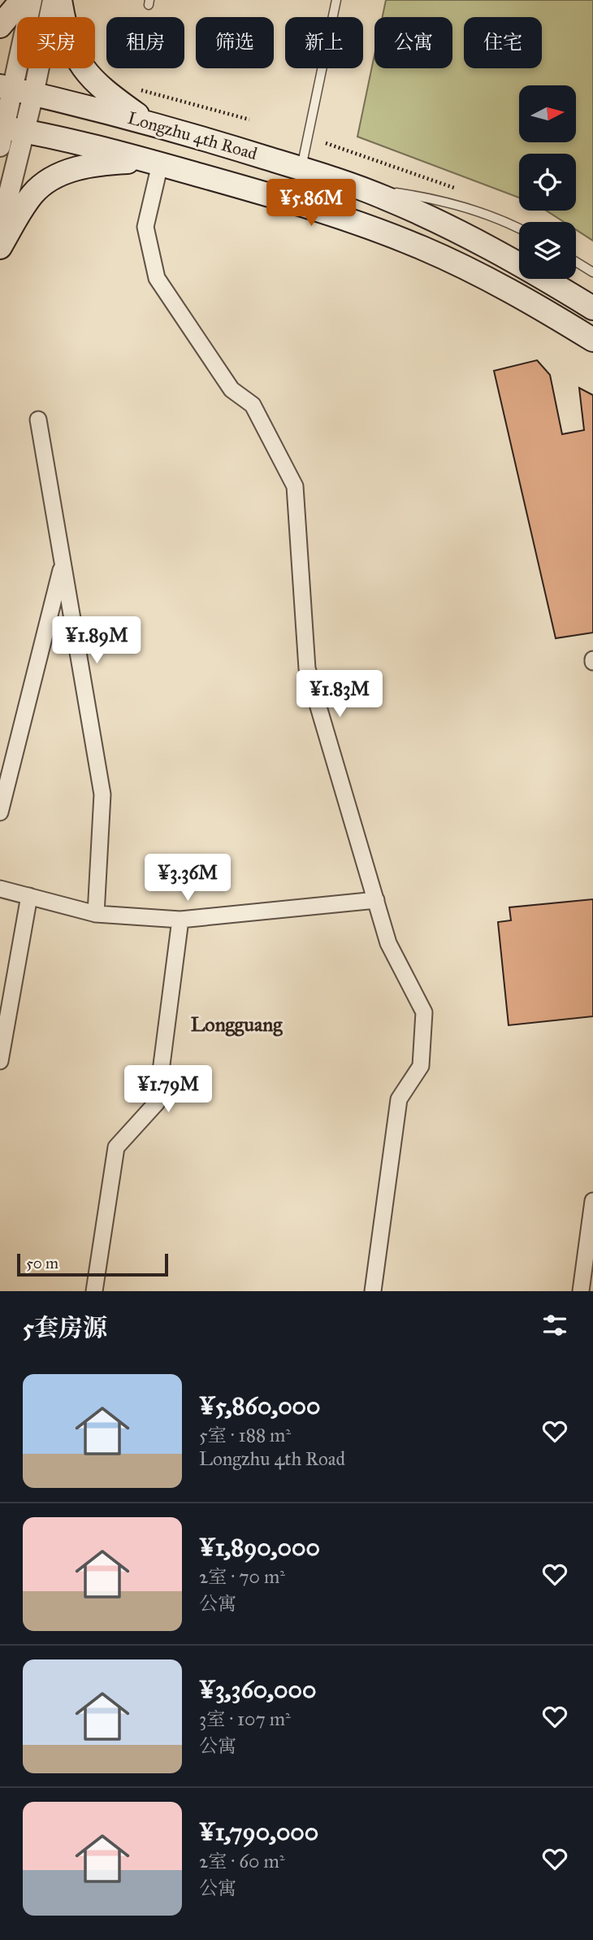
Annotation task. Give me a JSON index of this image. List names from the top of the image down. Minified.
{"streets":{"main road":["Longzhu 4th Road"]},"districts":["Longguang"],"scale_bar":"50 m","north":"right","page":{"chip":["买房","租房","筛选","新上","公寓","住宅"],"price":["¥5.86M","¥1.89M","¥1.83M","¥3.36M","¥1.79M"],"scale":"50 m","heading":"5套房源","list":[{"name":"¥5,860,000","note":"5室 · 188 m² · Longzhu 4th Road"},{"name":"¥1,890,000","note":"2室 · 70 m² · 公寓"},{"name":"¥3,360,000","note":"3室 · 107 m² · 公寓"},{"name":"¥1,790,000","note":"2室 · 60 m² · 公寓"}]}}
